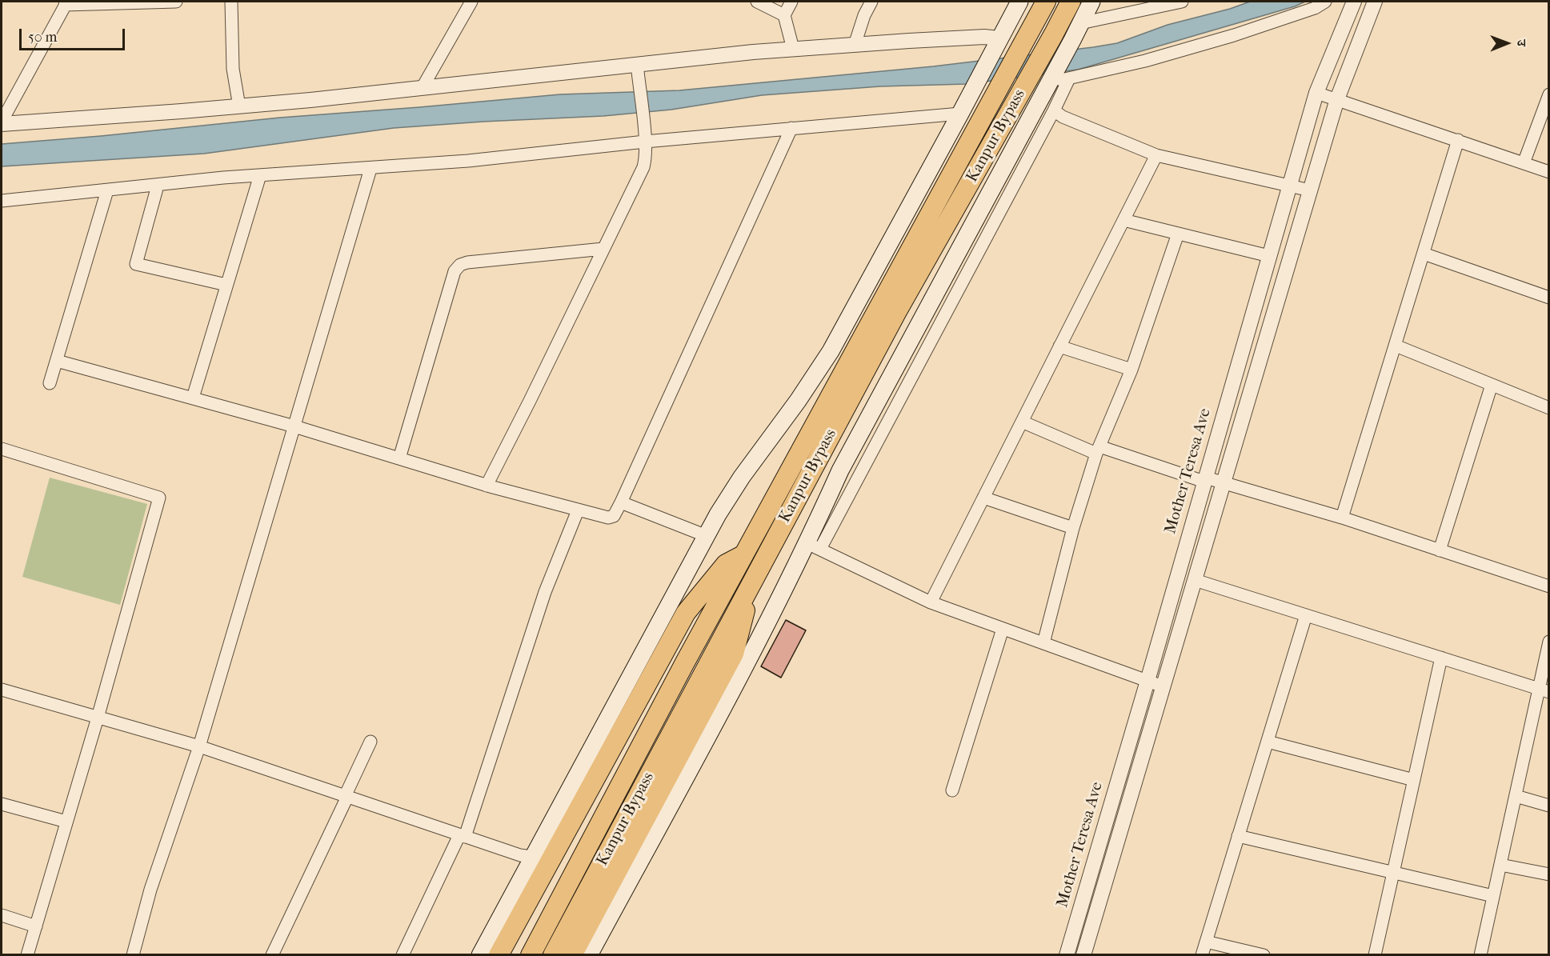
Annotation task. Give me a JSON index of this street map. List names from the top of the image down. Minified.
{"streets":{"highway":["Kanpur Bypass"],"street":["Mother Teresa Ave"]},"scale_bar":"50 m","north":"right"}
